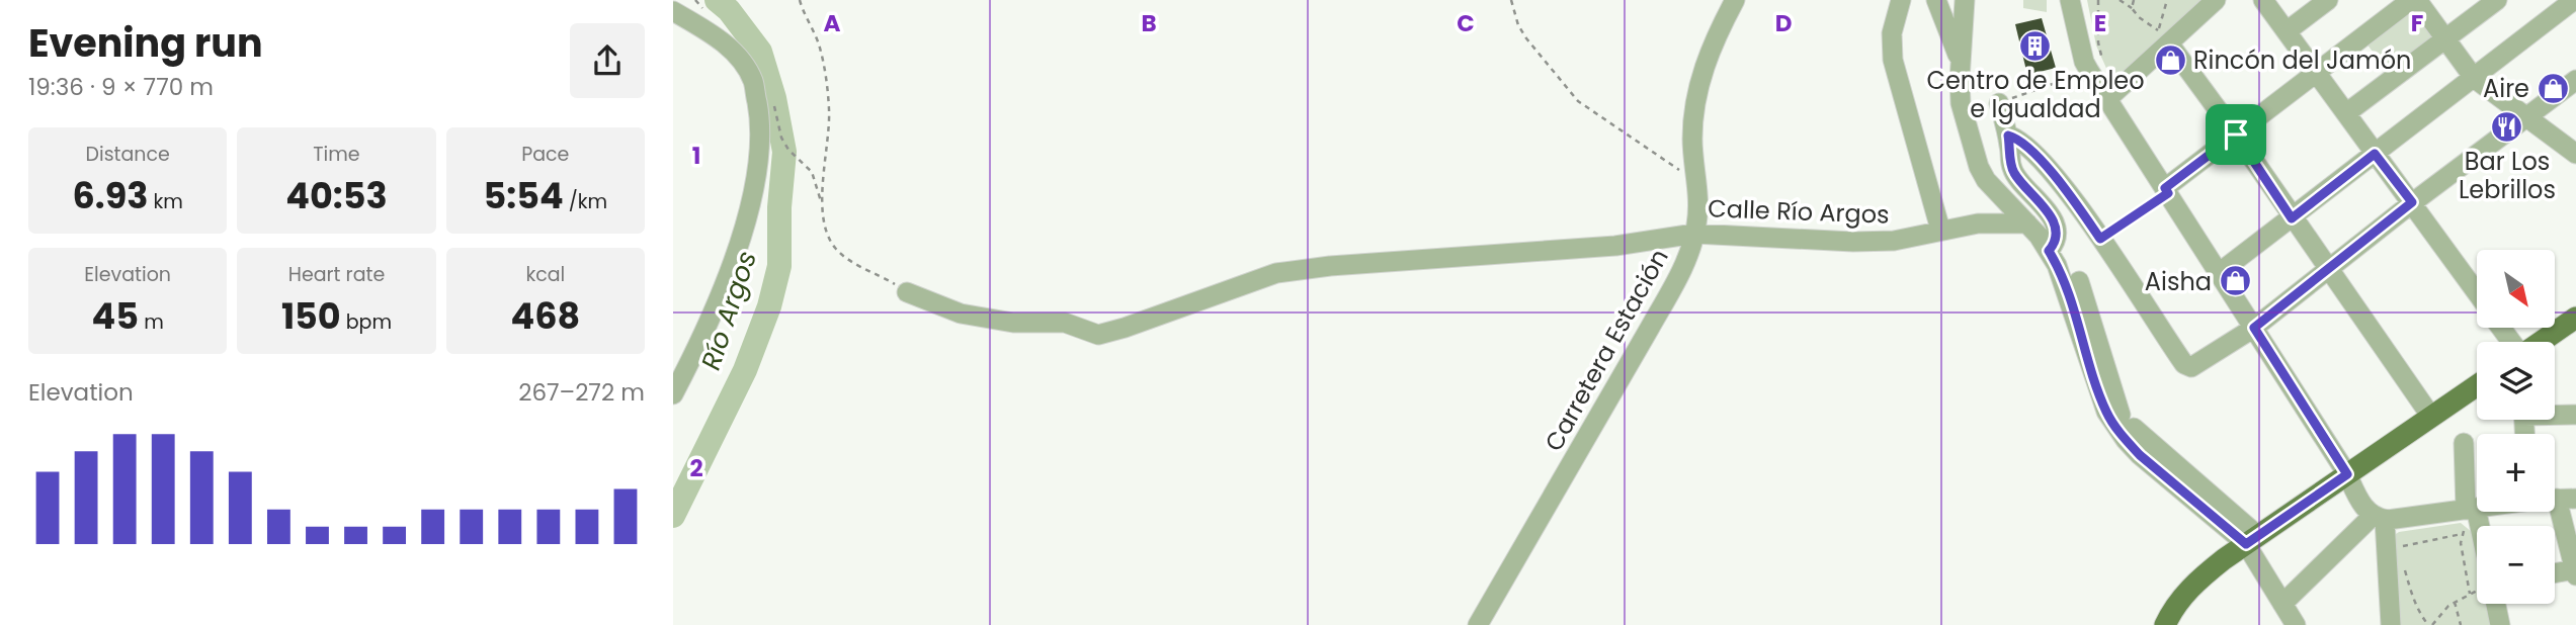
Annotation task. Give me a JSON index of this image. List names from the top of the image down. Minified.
{"streets":{"street":["Calle Río Argos","Carretera Estación"]},"crossings":[["Calle Río Argos","Carretera Estación"]],"water":["Río Argos"],"places":{"building":["Centro de Empleo e Igualdad"],"shop":["Rincón del Jamón","Aire","Aisha"],"restaurant":["Bar Los Lebrillos"]},"north":"bottom right","page":{"heading":["Evening run","19:36 · 9 × 770 m"],"stats":[["Distance","6.93 km"],["Time","40:53"],["Pace","5:54 /km"],["Elevation","45 m"],["Heart rate","150 bpm"],["kcal","468"]],"map_buttons":["+","−"],"chart":["Elevation","267–272 m"]},"grid":{"columns":["A","B","C","D","E","F"],"rows":["1","2"]}}
